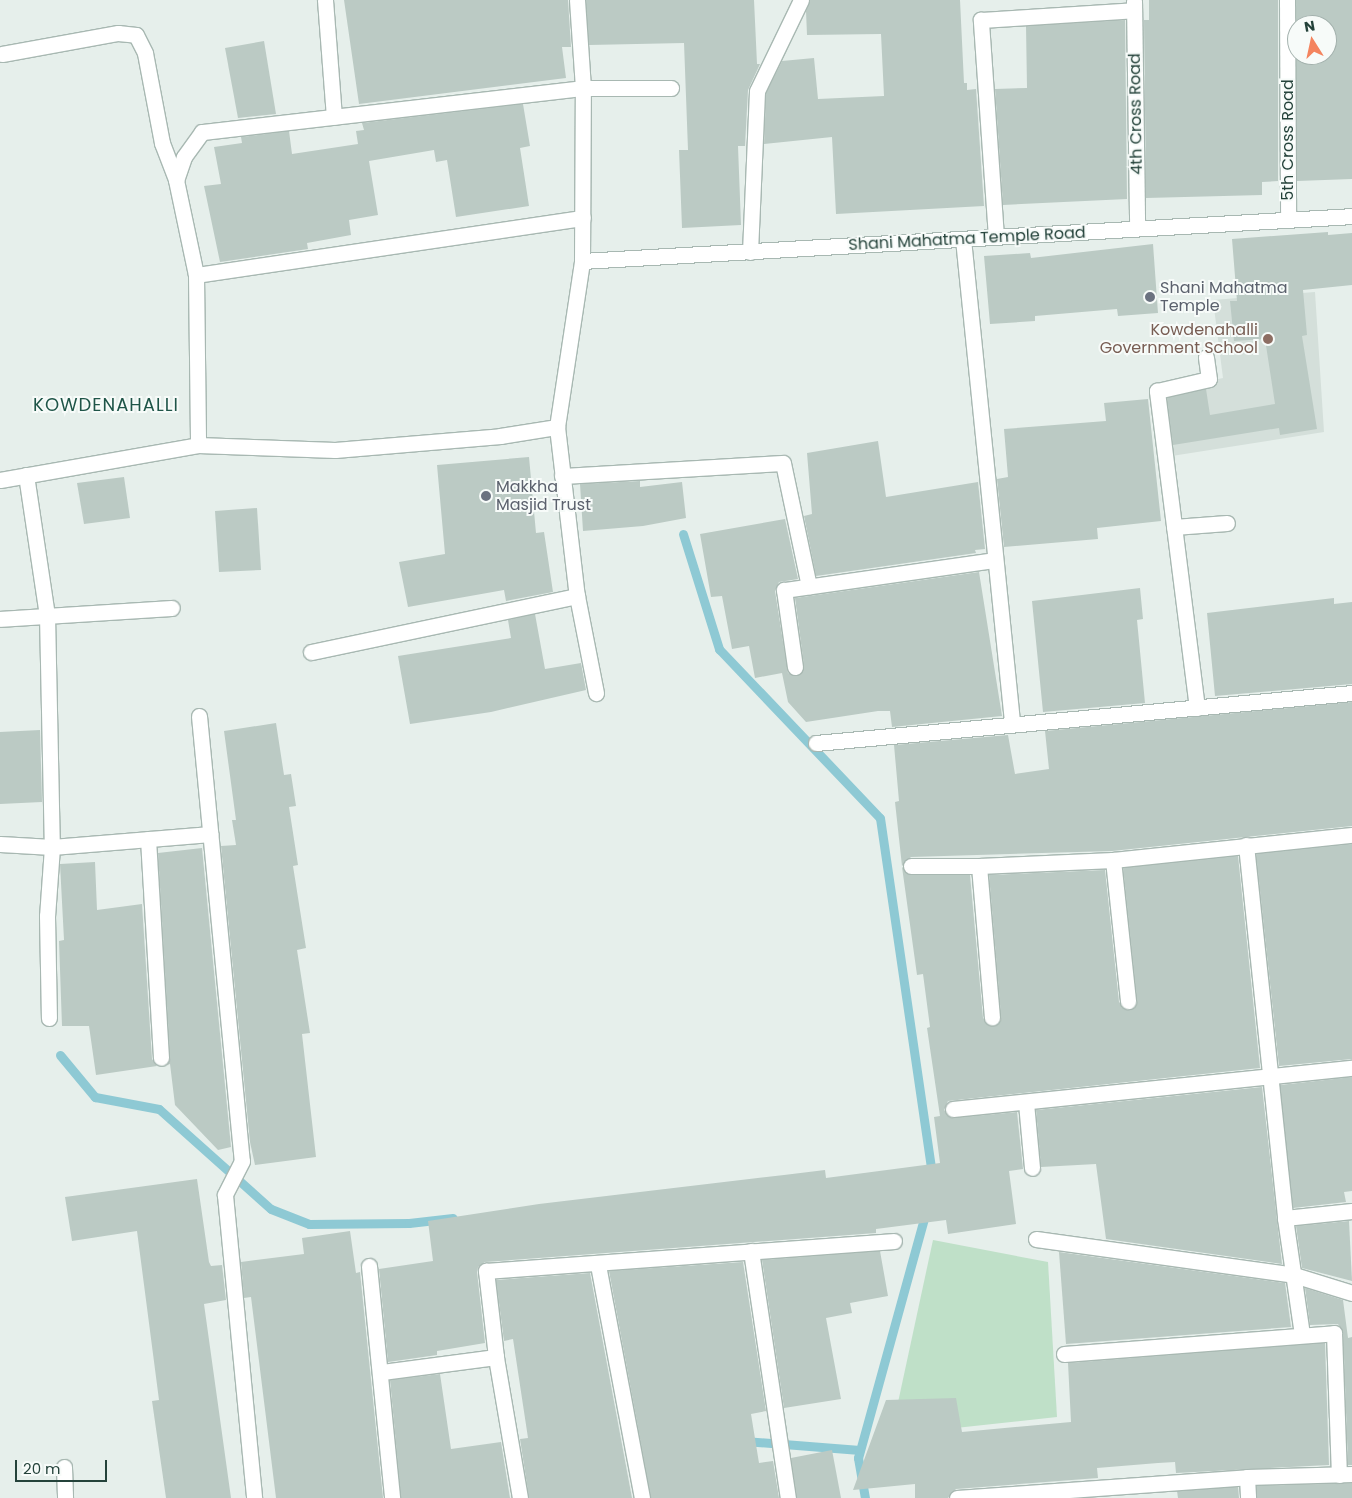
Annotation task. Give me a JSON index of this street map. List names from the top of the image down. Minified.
{"streets":{"street":["4th Cross Road","5th Cross Road","Shani Mahatma Temple Road"]},"crossings":[["4th Cross Road","Shani Mahatma Temple Road"],["5th Cross Road","Shani Mahatma Temple Road"]],"districts":["KOWDENAHALLI"],"places":["Shani Mahatma Temple","Kowdenahalli Government School","Makkha Masjid Trust"],"scale_bar":"20 m","north":"top"}
